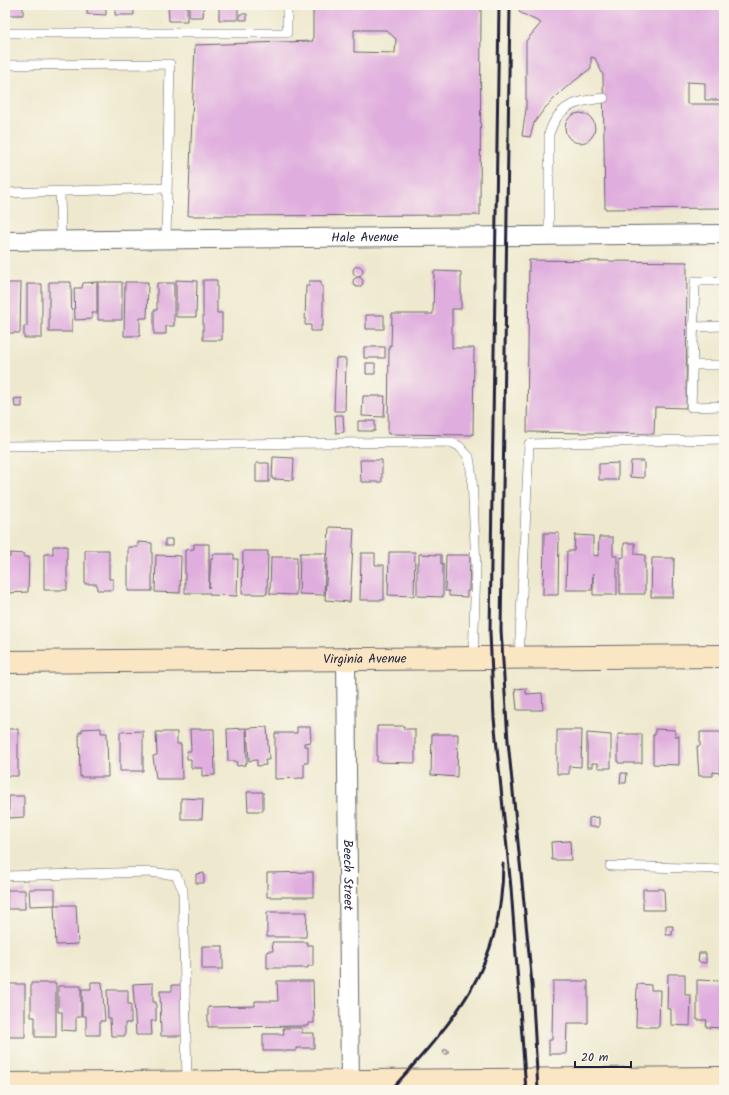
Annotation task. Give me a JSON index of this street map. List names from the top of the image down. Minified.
{"streets":{"main road":["Virginia Avenue"],"street":["Hale Avenue","Beech Street"]},"crossings":[["Virginia Avenue","Beech Street"]],"scale_bar":"20 m"}
